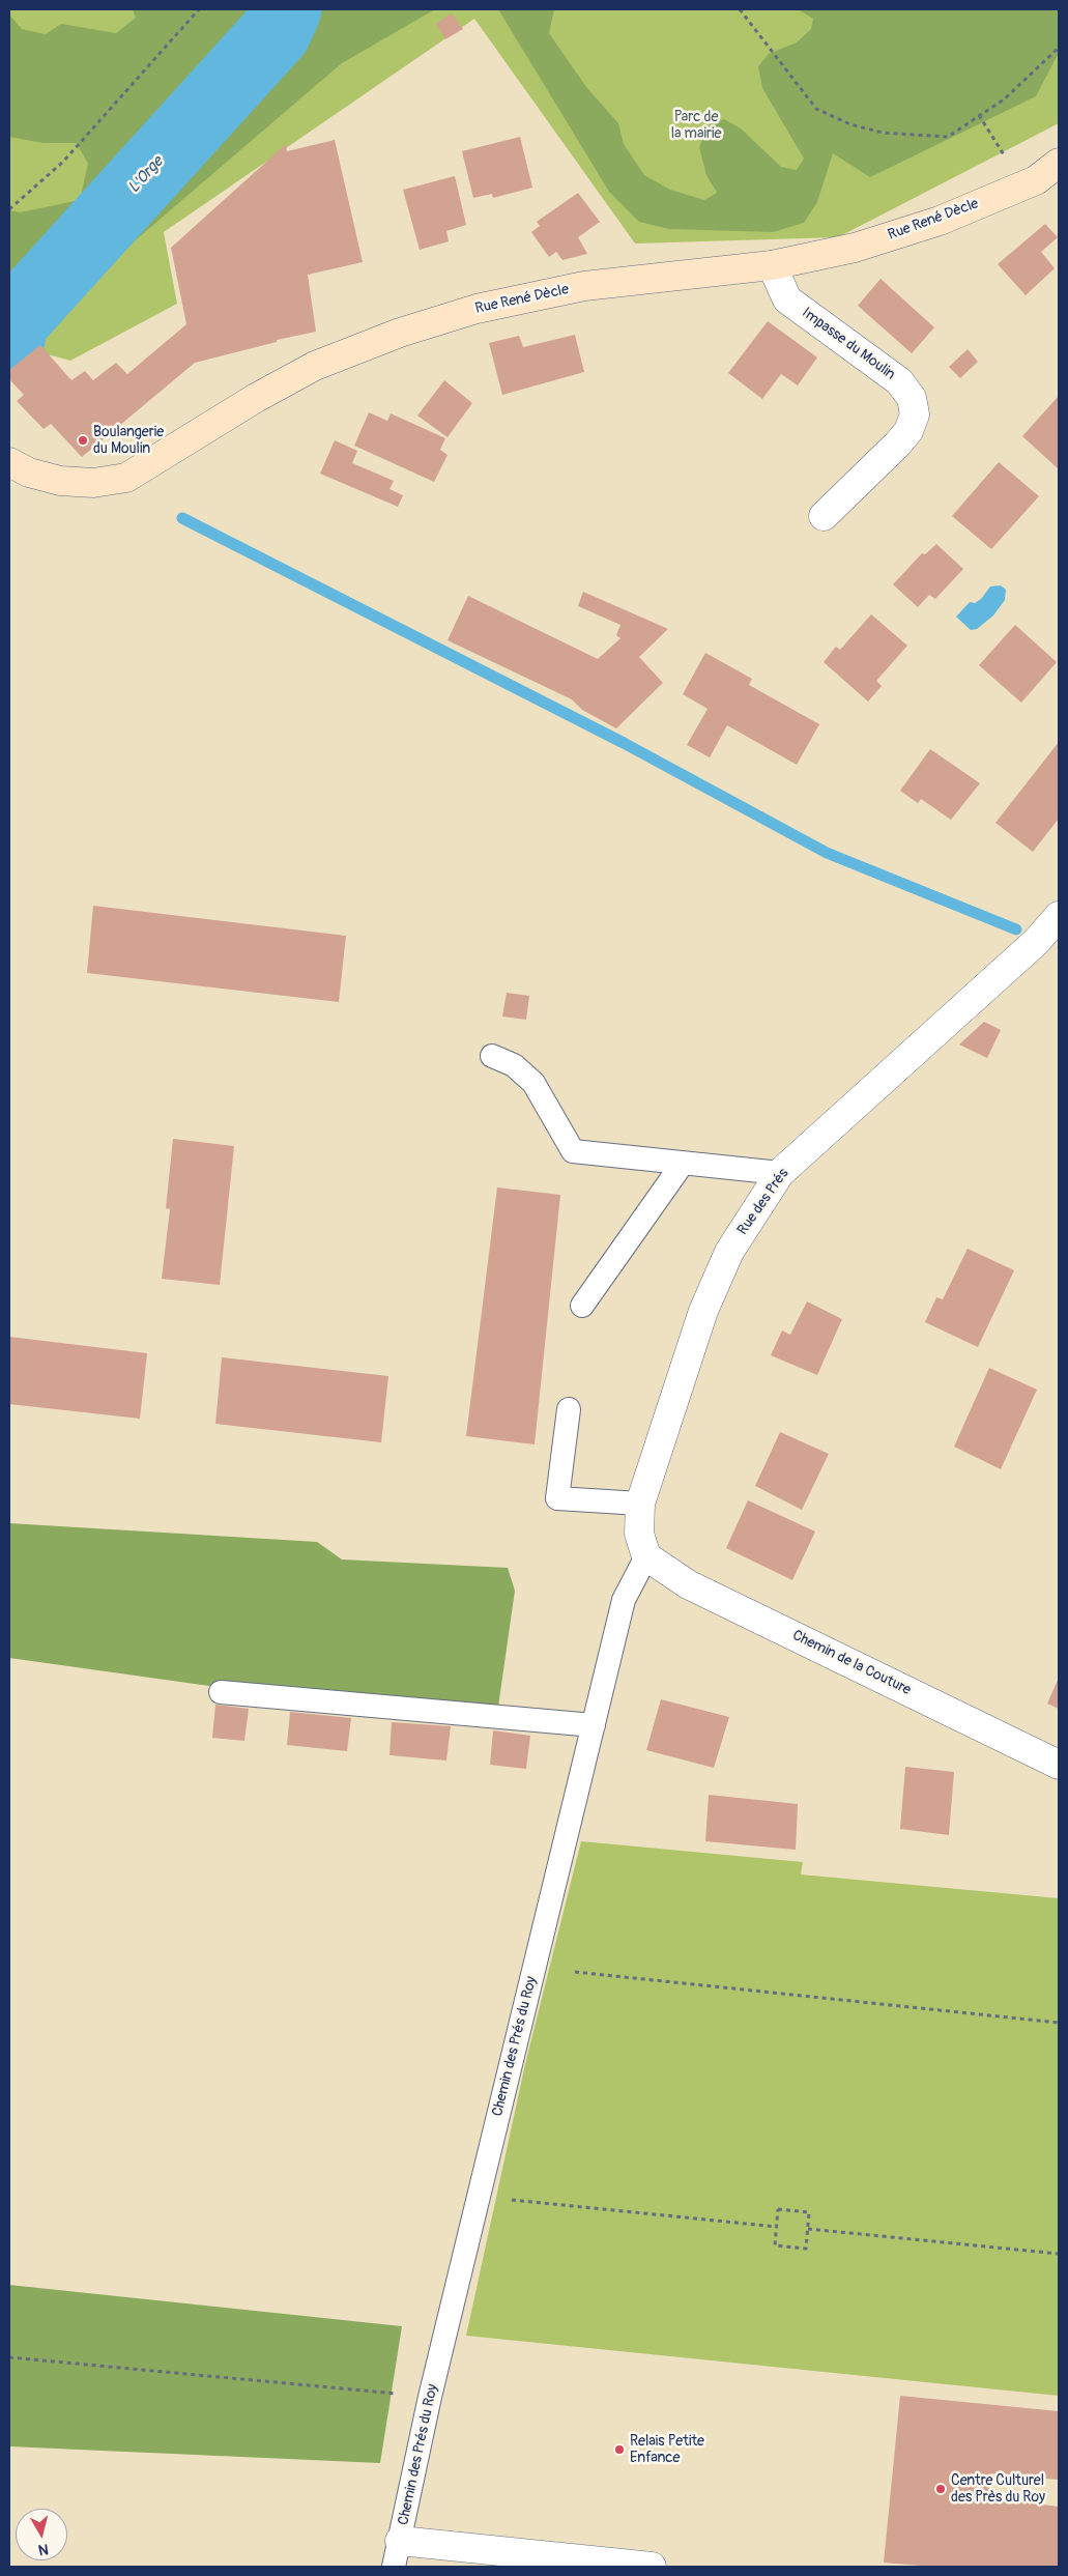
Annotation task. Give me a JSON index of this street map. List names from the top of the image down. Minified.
{"streets":{"street":["Rue René Dècle","Impasse du Moulin","Rue des Prés","Chemin de la Couture"],"lane":["Chemin des Prés du Roy"]},"crossings":[["Rue René Dècle","Impasse du Moulin"],["Rue des Prés","Chemin de la Couture"],["Rue des Prés","Chemin des Prés du Roy"],["Chemin de la Couture","Chemin des Prés du Roy"]],"water":["L'Orge"],"parks":["Parc de la mairie"],"places":["Boulangerie du Moulin","Relais Petite Enfance","Centre Culturel des Près du Roy"],"north":"bottom"}
